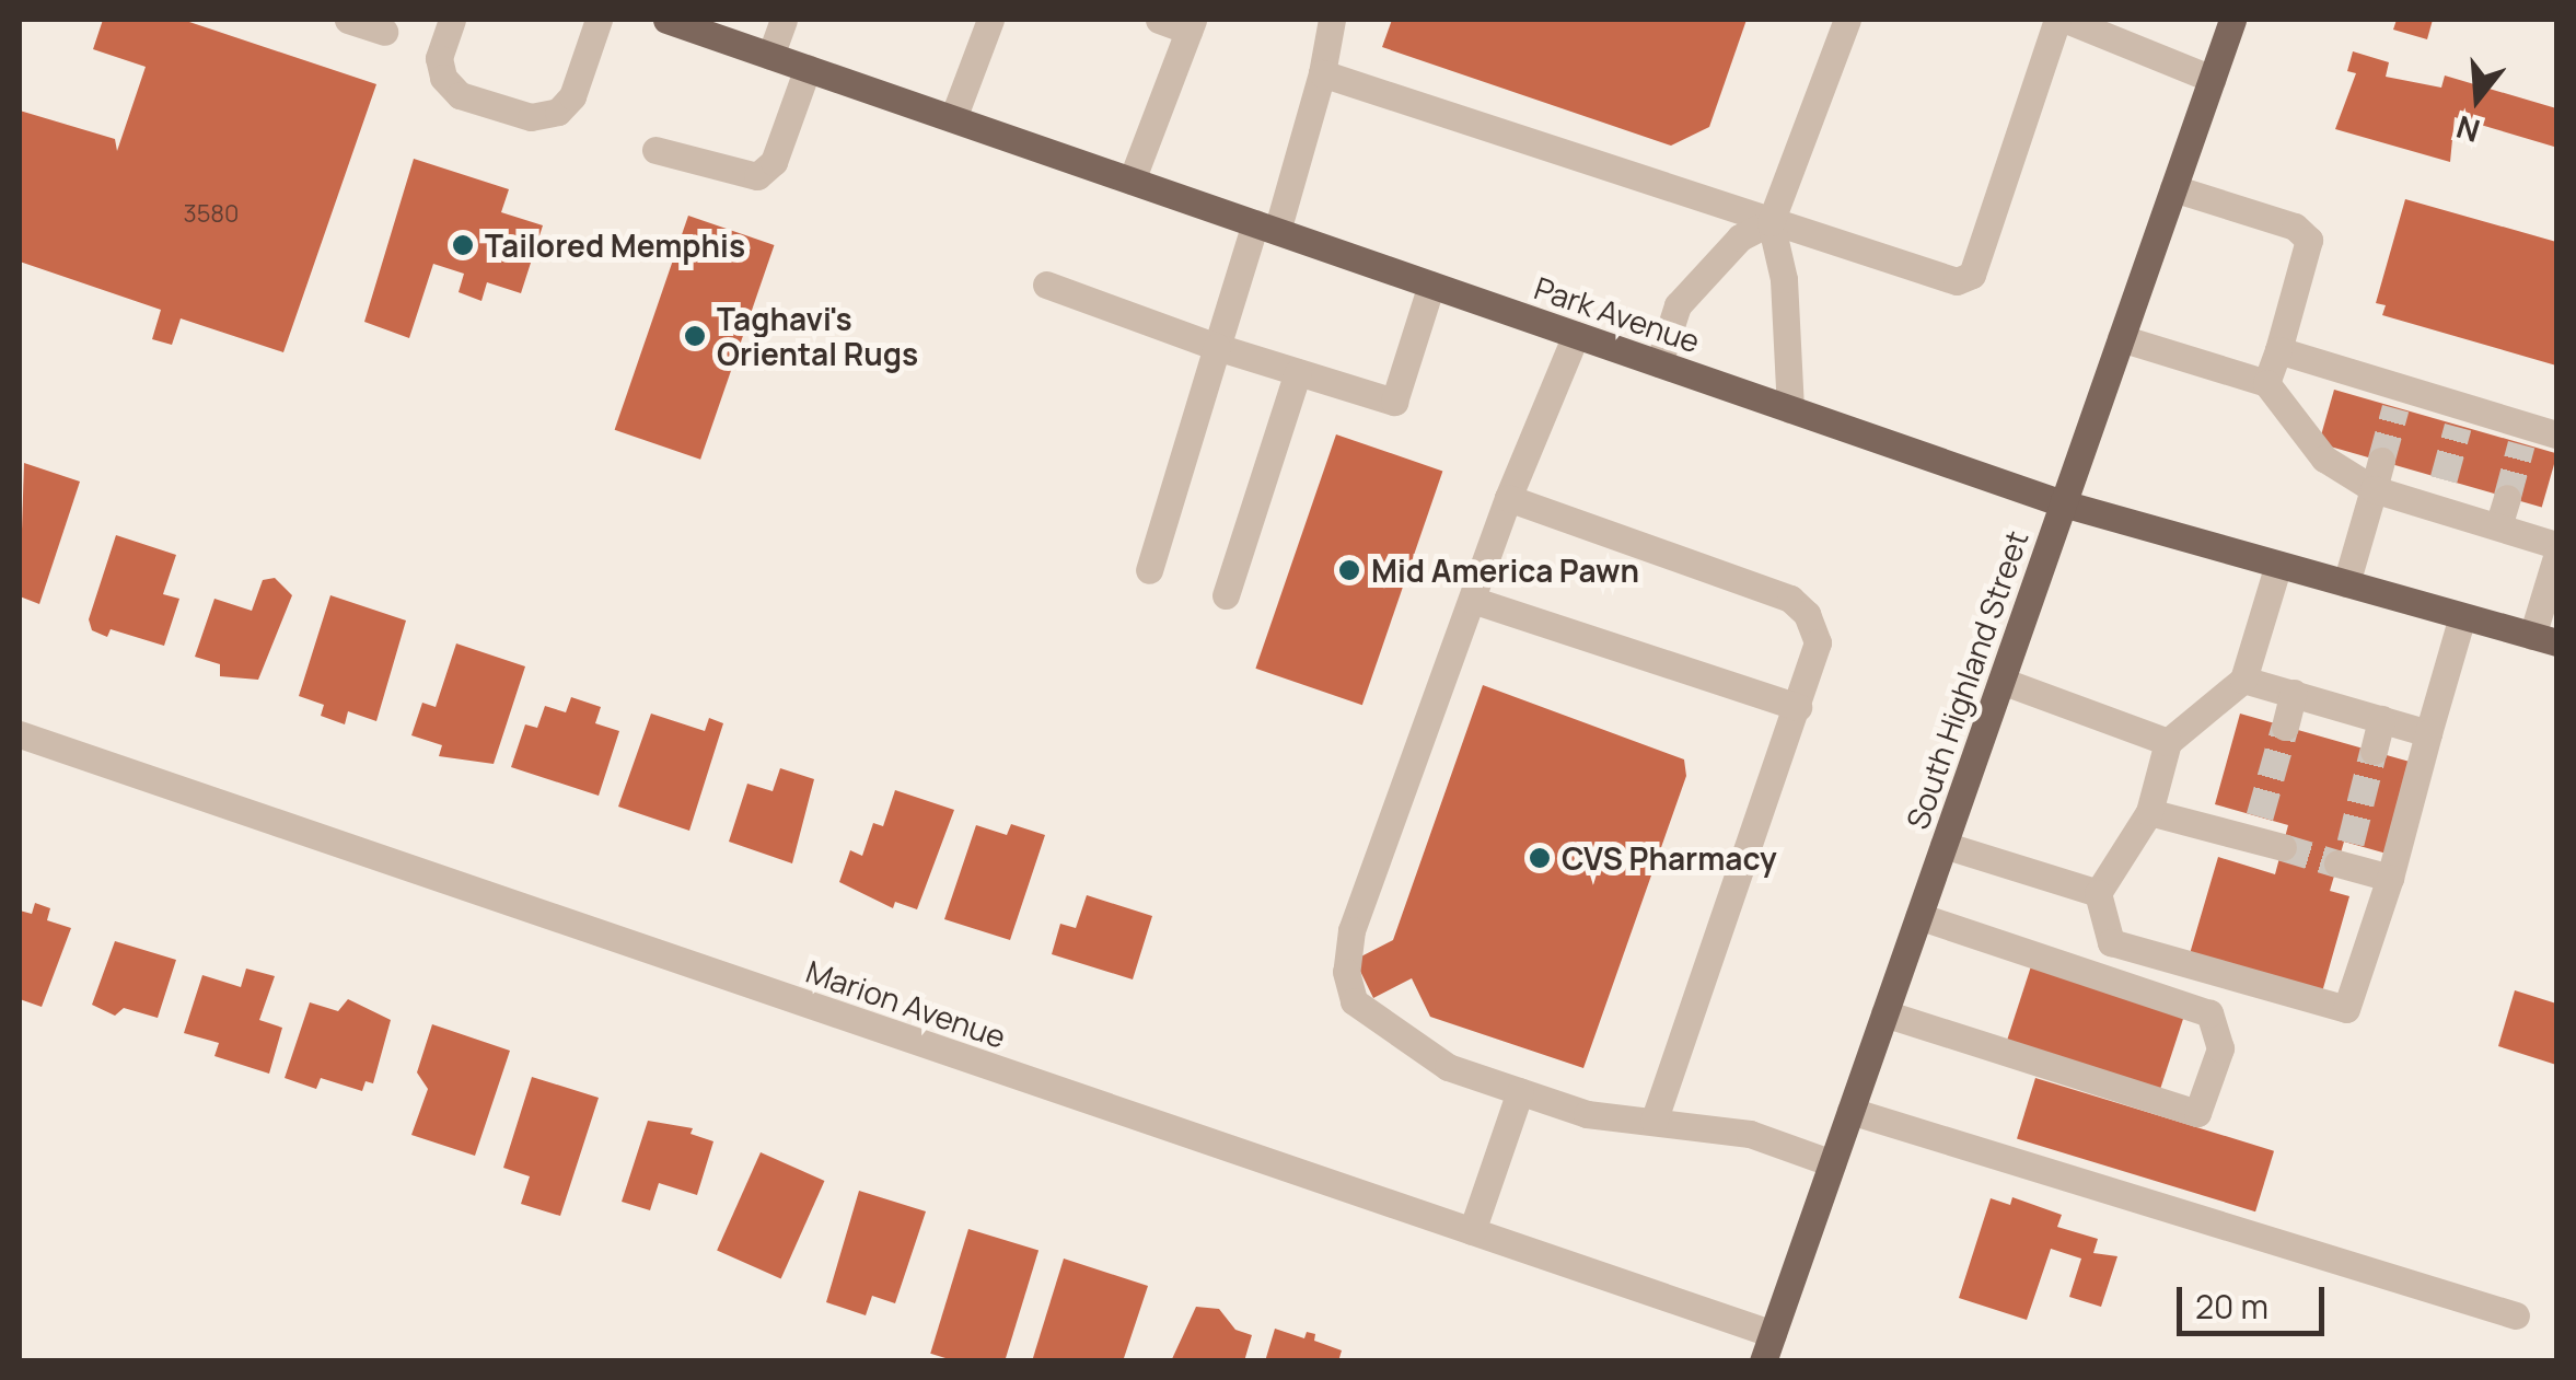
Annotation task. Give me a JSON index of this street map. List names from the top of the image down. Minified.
{"streets":{"main road":["Park Avenue","South Highland Street"],"street":["Marion Avenue"]},"crossings":[["Park Avenue","South Highland Street"],["South Highland Street","Marion Avenue"]],"places":["Tailored Memphis","Taghavi's Oriental Rugs","Mid America Pawn","CVS Pharmacy"],"house_numbers":["3580"],"scale_bar":"20 m","north":"bottom"}
